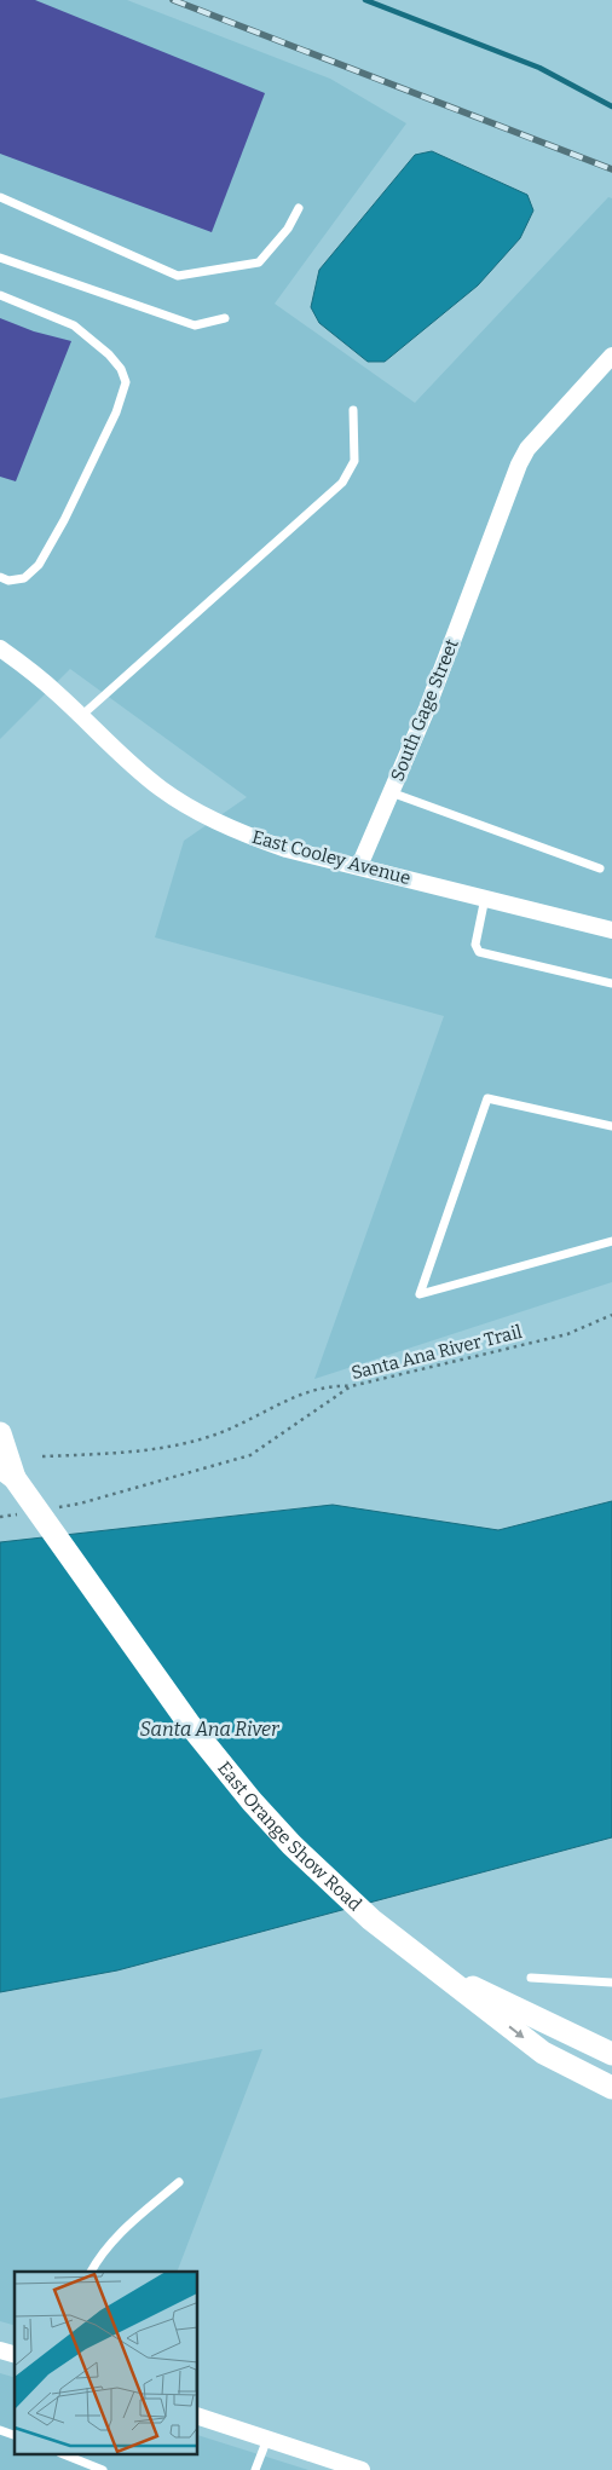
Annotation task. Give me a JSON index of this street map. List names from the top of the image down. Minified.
{"streets":{"main road":["East Orange Show Road"],"street":["South Gage Street","East Cooley Avenue"],"path":["Santa Ana River Trail"]},"crossings":[["South Gage Street","East Cooley Avenue"]],"water":["Santa Ana River"]}
